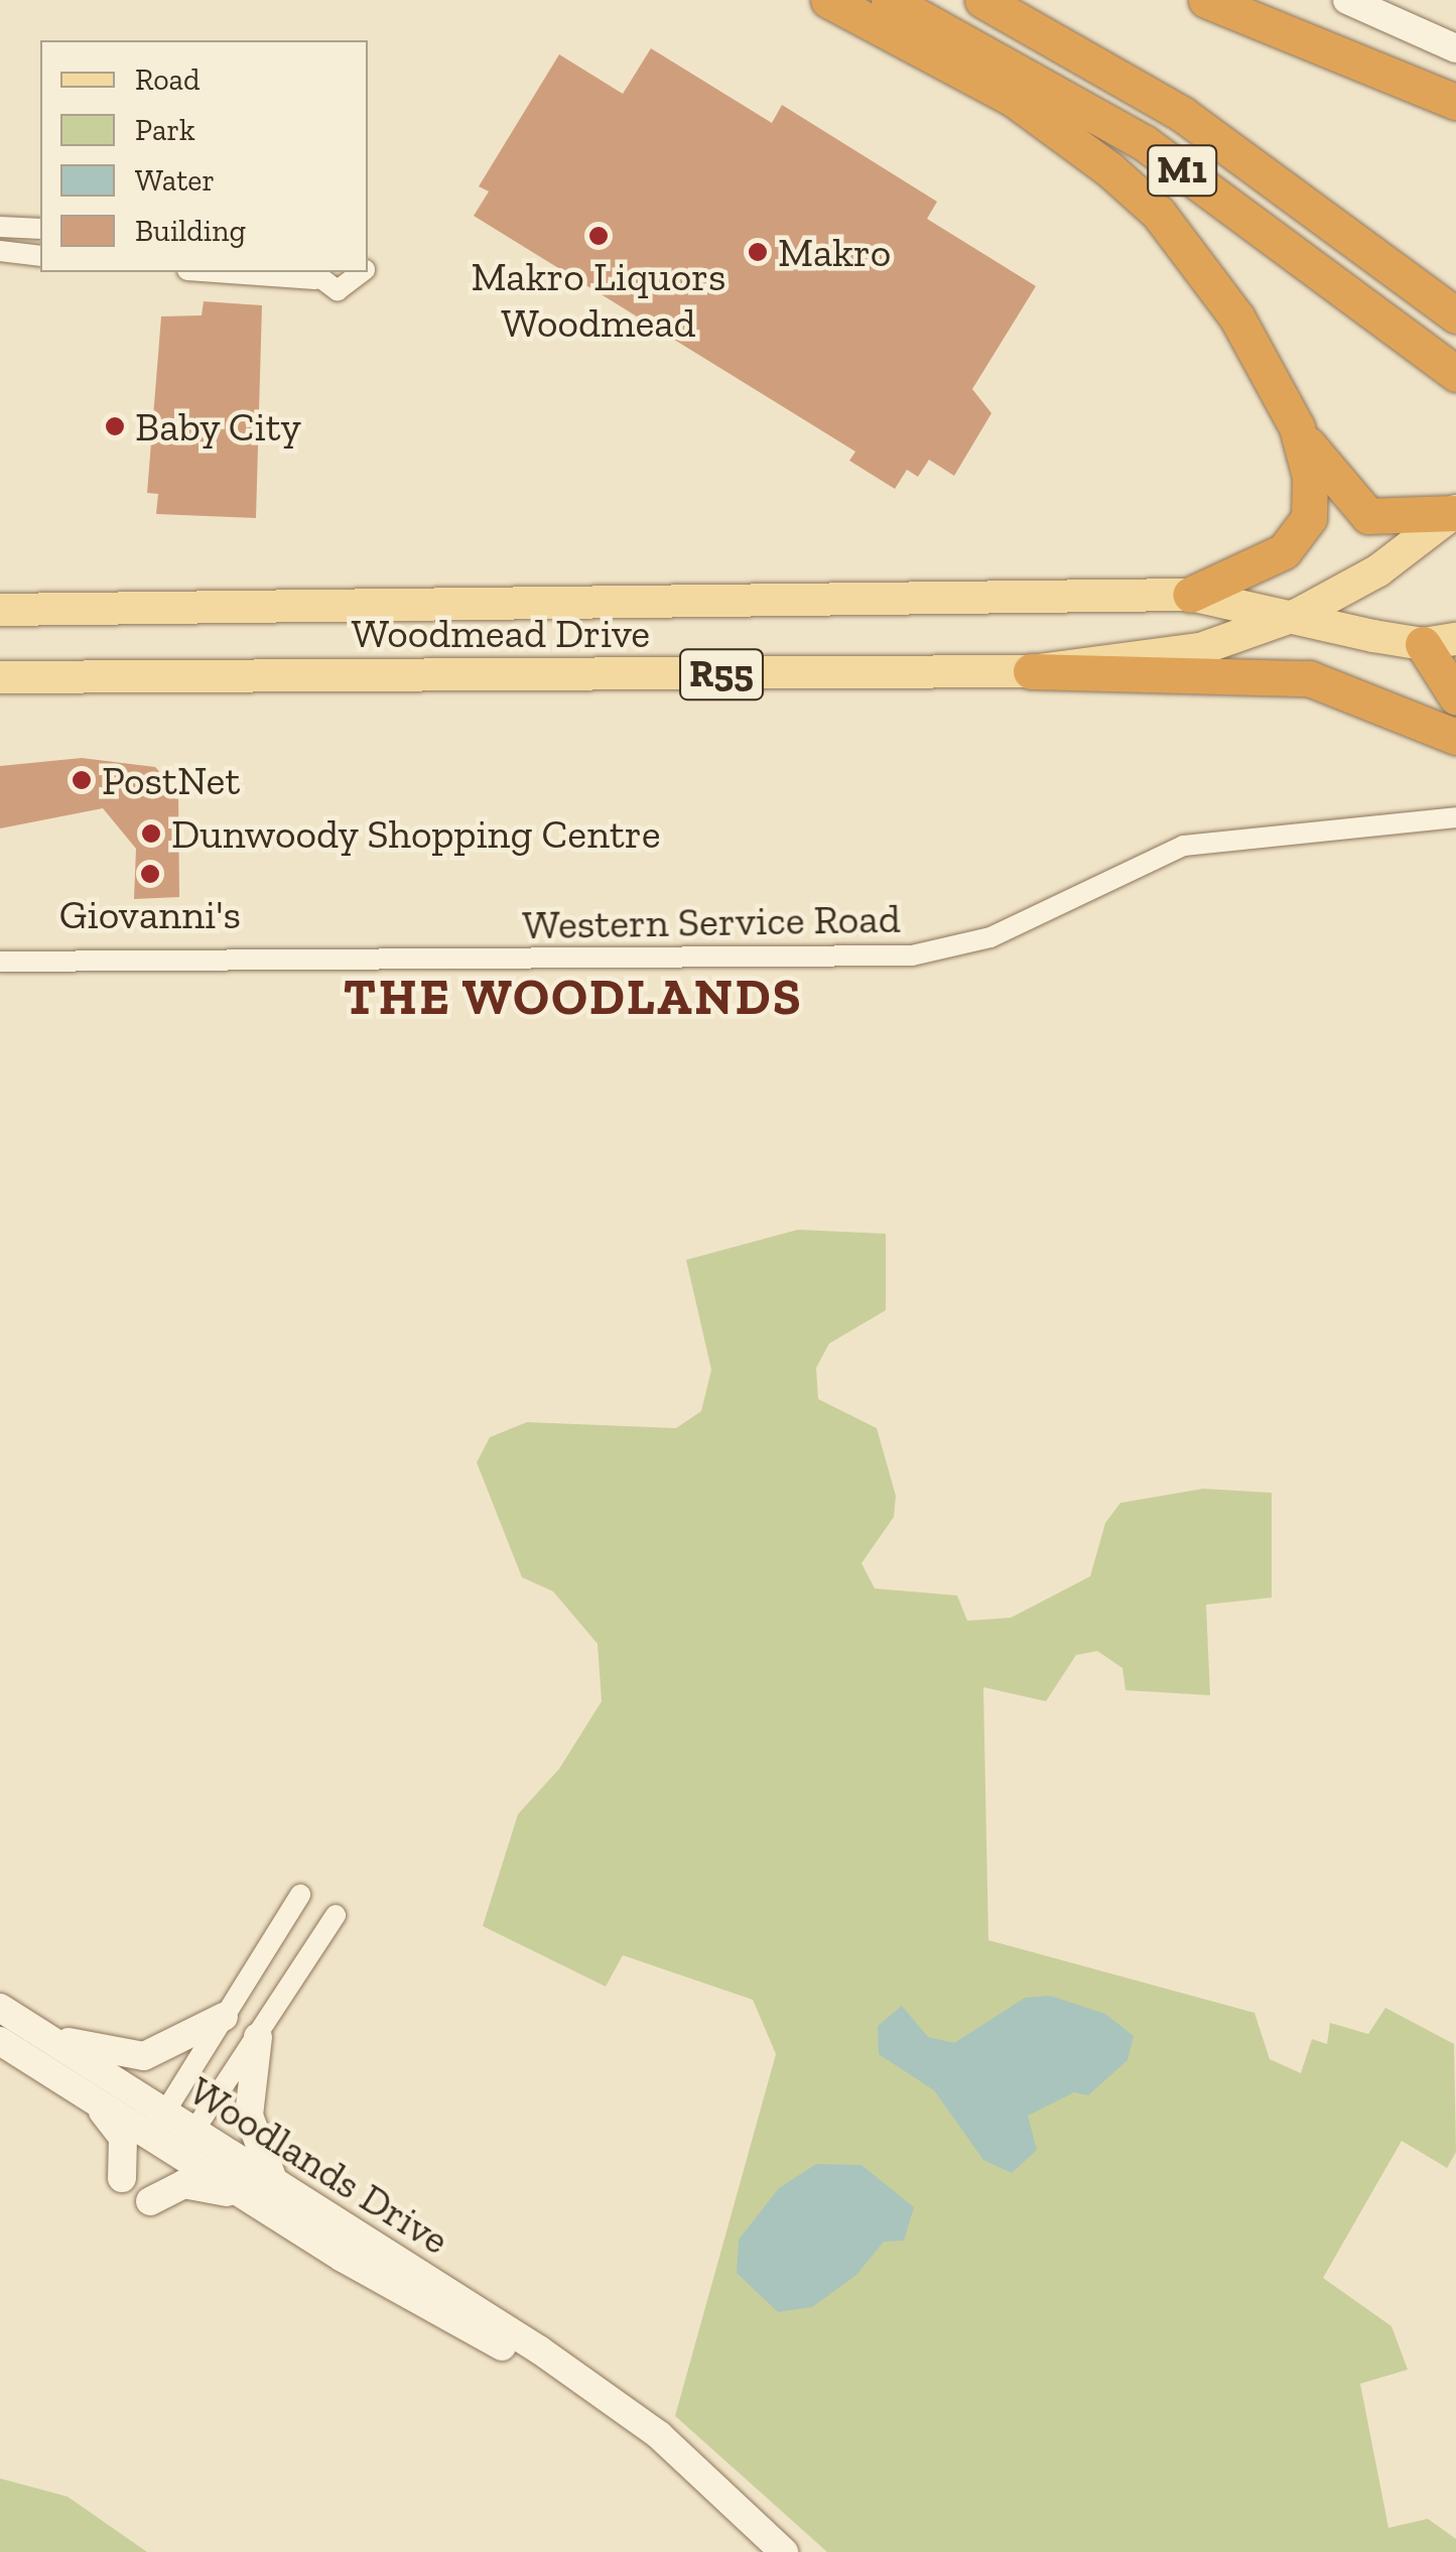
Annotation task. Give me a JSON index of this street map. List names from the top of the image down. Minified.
{"streets":{"highway":["M1"],"main road":["Woodmead Drive","R55","Woodlands Drive"],"street":["Western Service Road"]},"districts":["THE WOODLANDS"],"places":["Makro Liquors Woodmead","Makro","Baby City","PostNet","Dunwoody Shopping Centre","Giovanni's"],"legend":["Road","Park","Water","Building"]}
